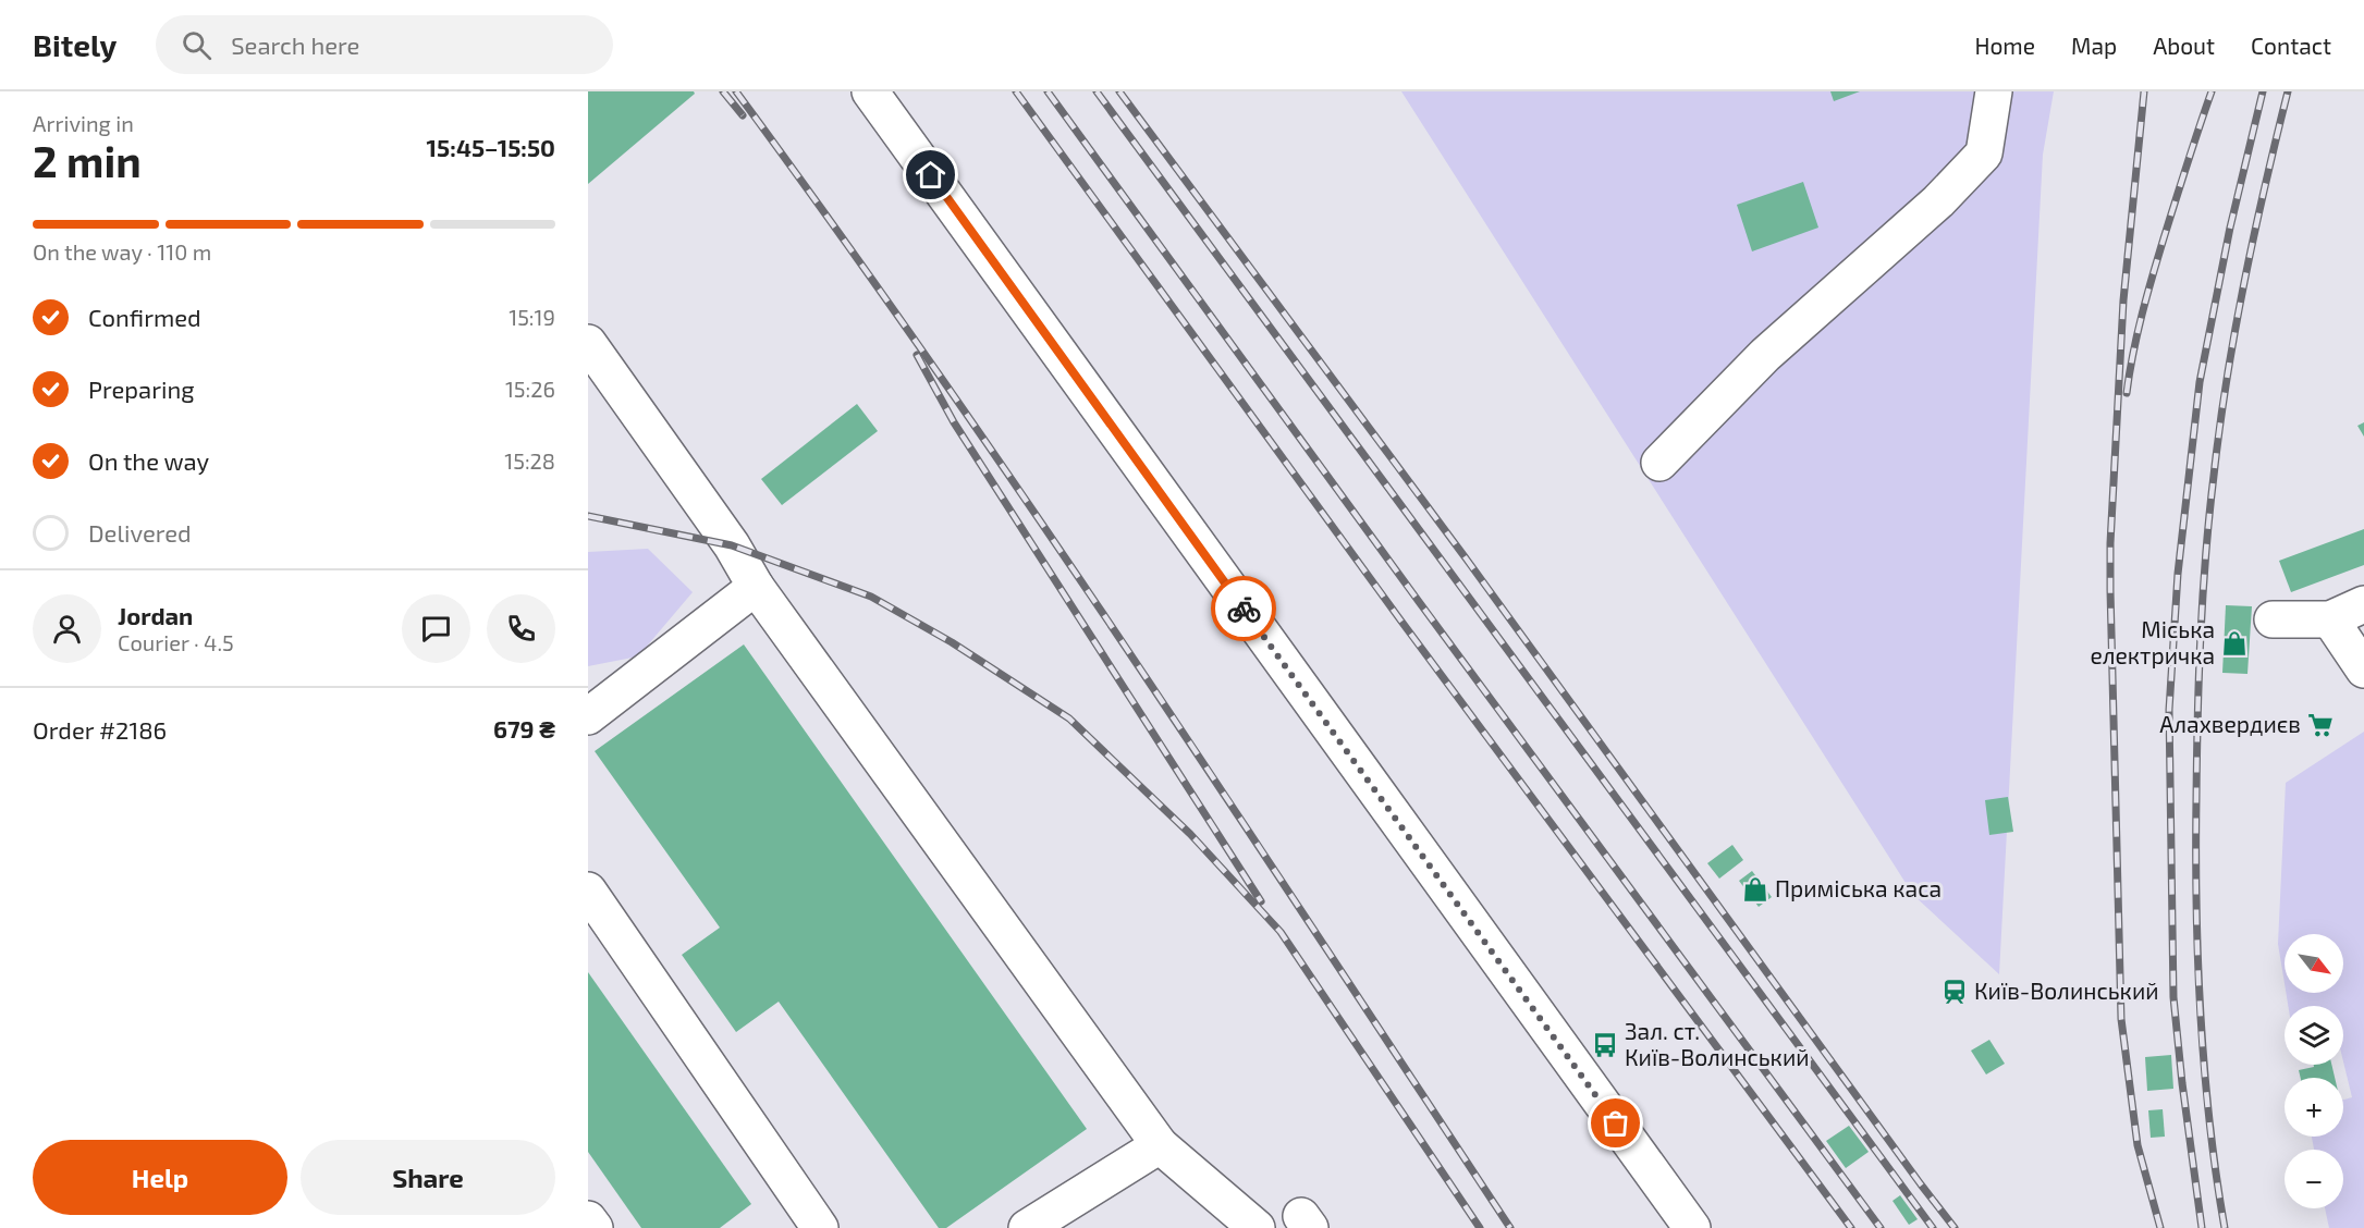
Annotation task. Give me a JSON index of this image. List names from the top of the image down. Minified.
{"places":{"shop":["Міська електричка","Приміська каса"],"supermarket":["Алахвердиєв"],"station":["Київ-Волинський"],"bus stop":["Зал. ст. Київ-Волинський"]},"north":"bottom right","page":{"header":"Bitely","search":"Search here","nav":["Home","Map","About","Contact"],"heading":["2 min","Arriving in","15:45–15:50"],"panel":["Jordan","Courier · 4.5","Order #2186","679 ₴"],"bar":"On the way · 110 m","list":[["Confirmed","15:19"],["Preparing","15:26"],["On the way","15:28"],"Delivered"],"map_buttons":["+","−"],"buttons":["Help","Share"]}}
